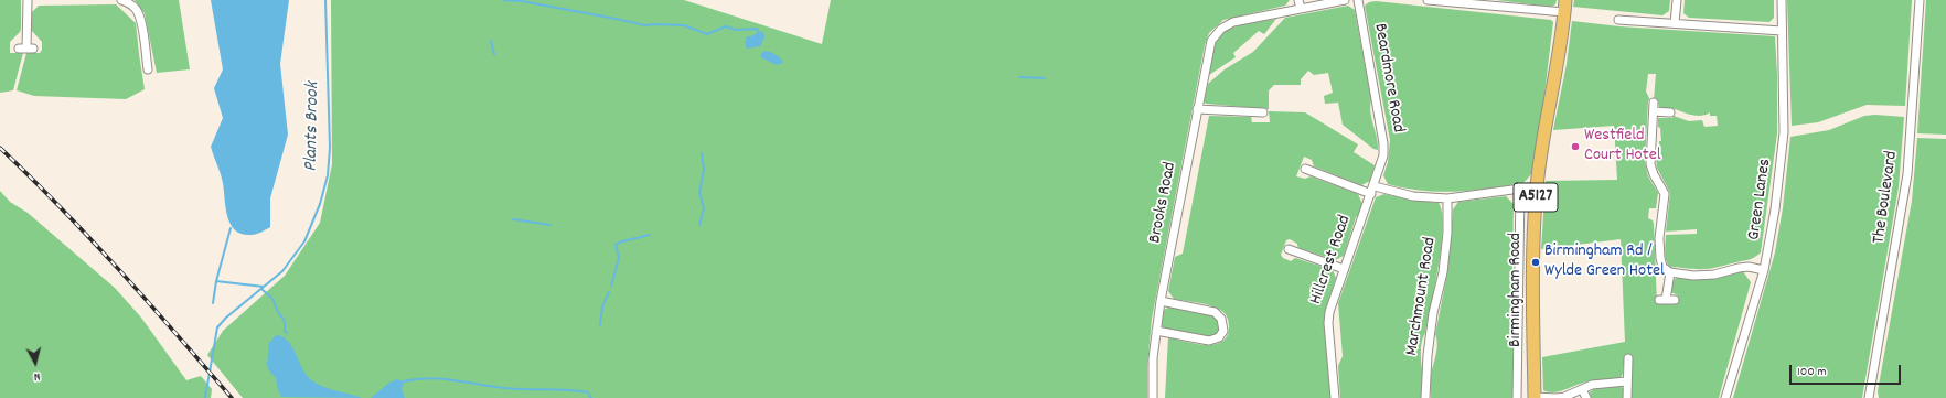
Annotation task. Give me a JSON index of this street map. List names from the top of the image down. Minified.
{"streets":{"main road":["A5127","Birmingham Road"],"street":["Beardmore Road","The Boulevard","Green Lanes","Brooks Road","Hillcrest Road","Marchmount Road"]},"crossings":[["Beardmore Road","Hillcrest Road"]],"water":["Plants Brook"],"places":["Westfield Court Hotel","Birmingham Rd / Wylde Green Hotel"],"scale_bar":"100 m","north":"bottom"}
